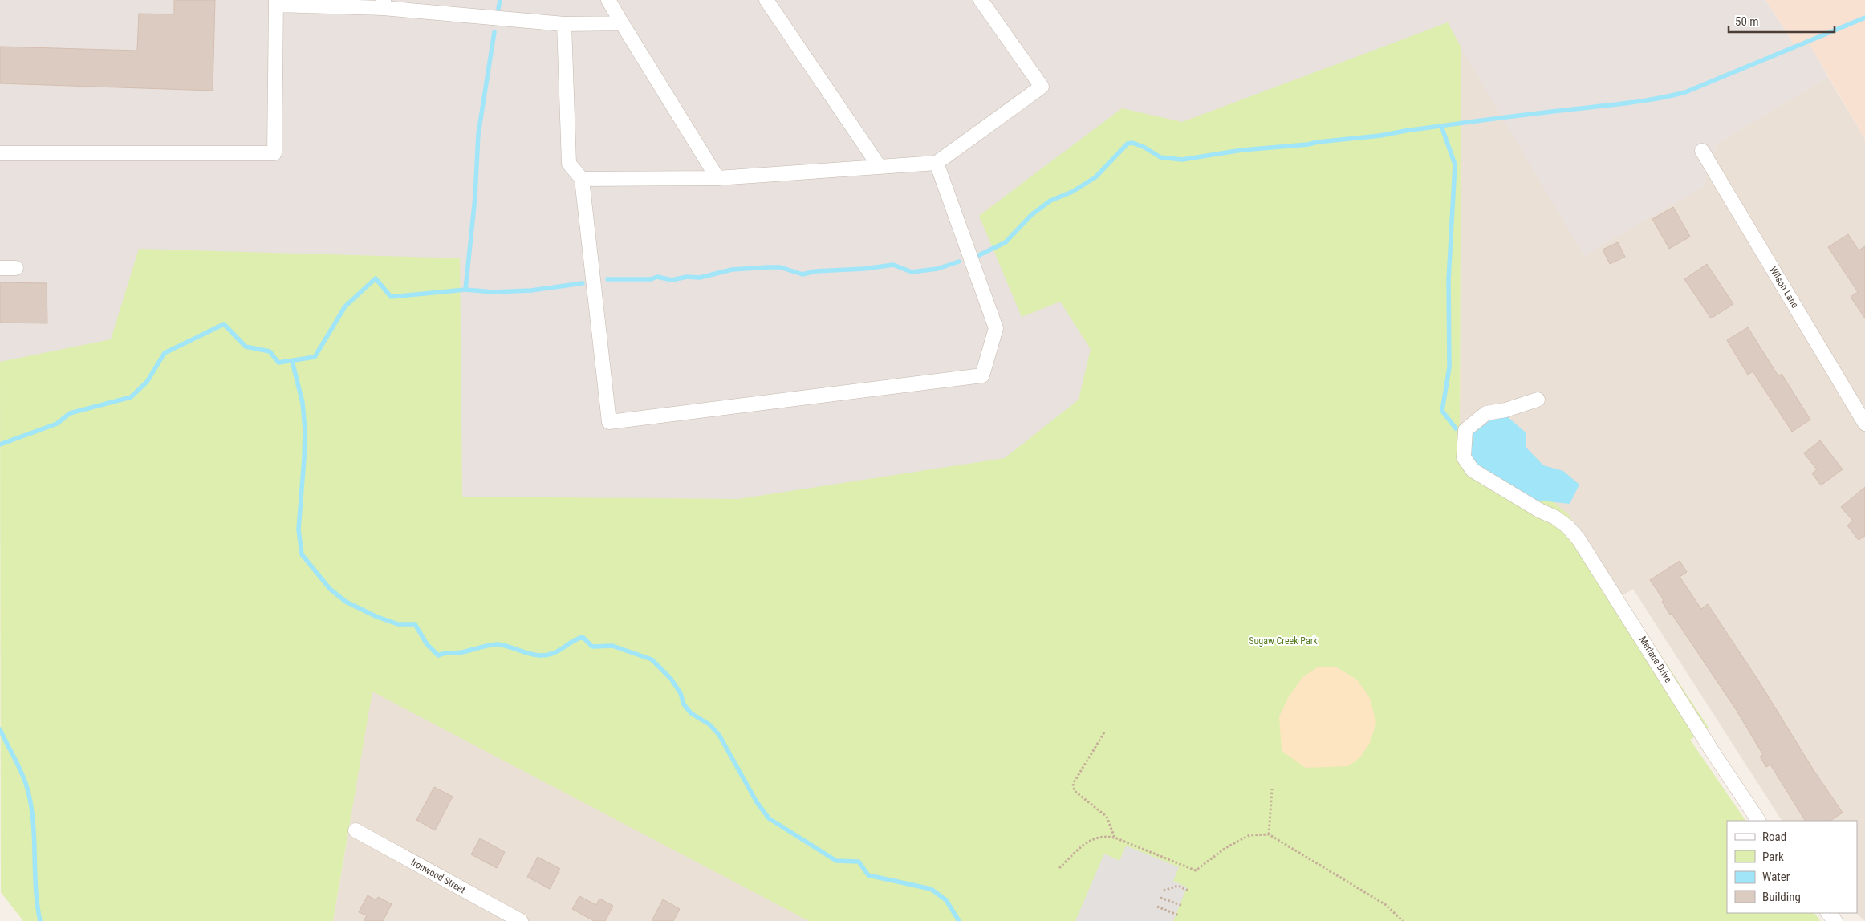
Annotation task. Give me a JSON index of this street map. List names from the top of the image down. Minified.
{"streets":{"street":["Wilson Lane","Merlane Drive","Ironwood Street"]},"parks":["Sugaw Creek Park"],"legend":["Road","Park","Water","Building"],"scale_bar":"50 m"}
